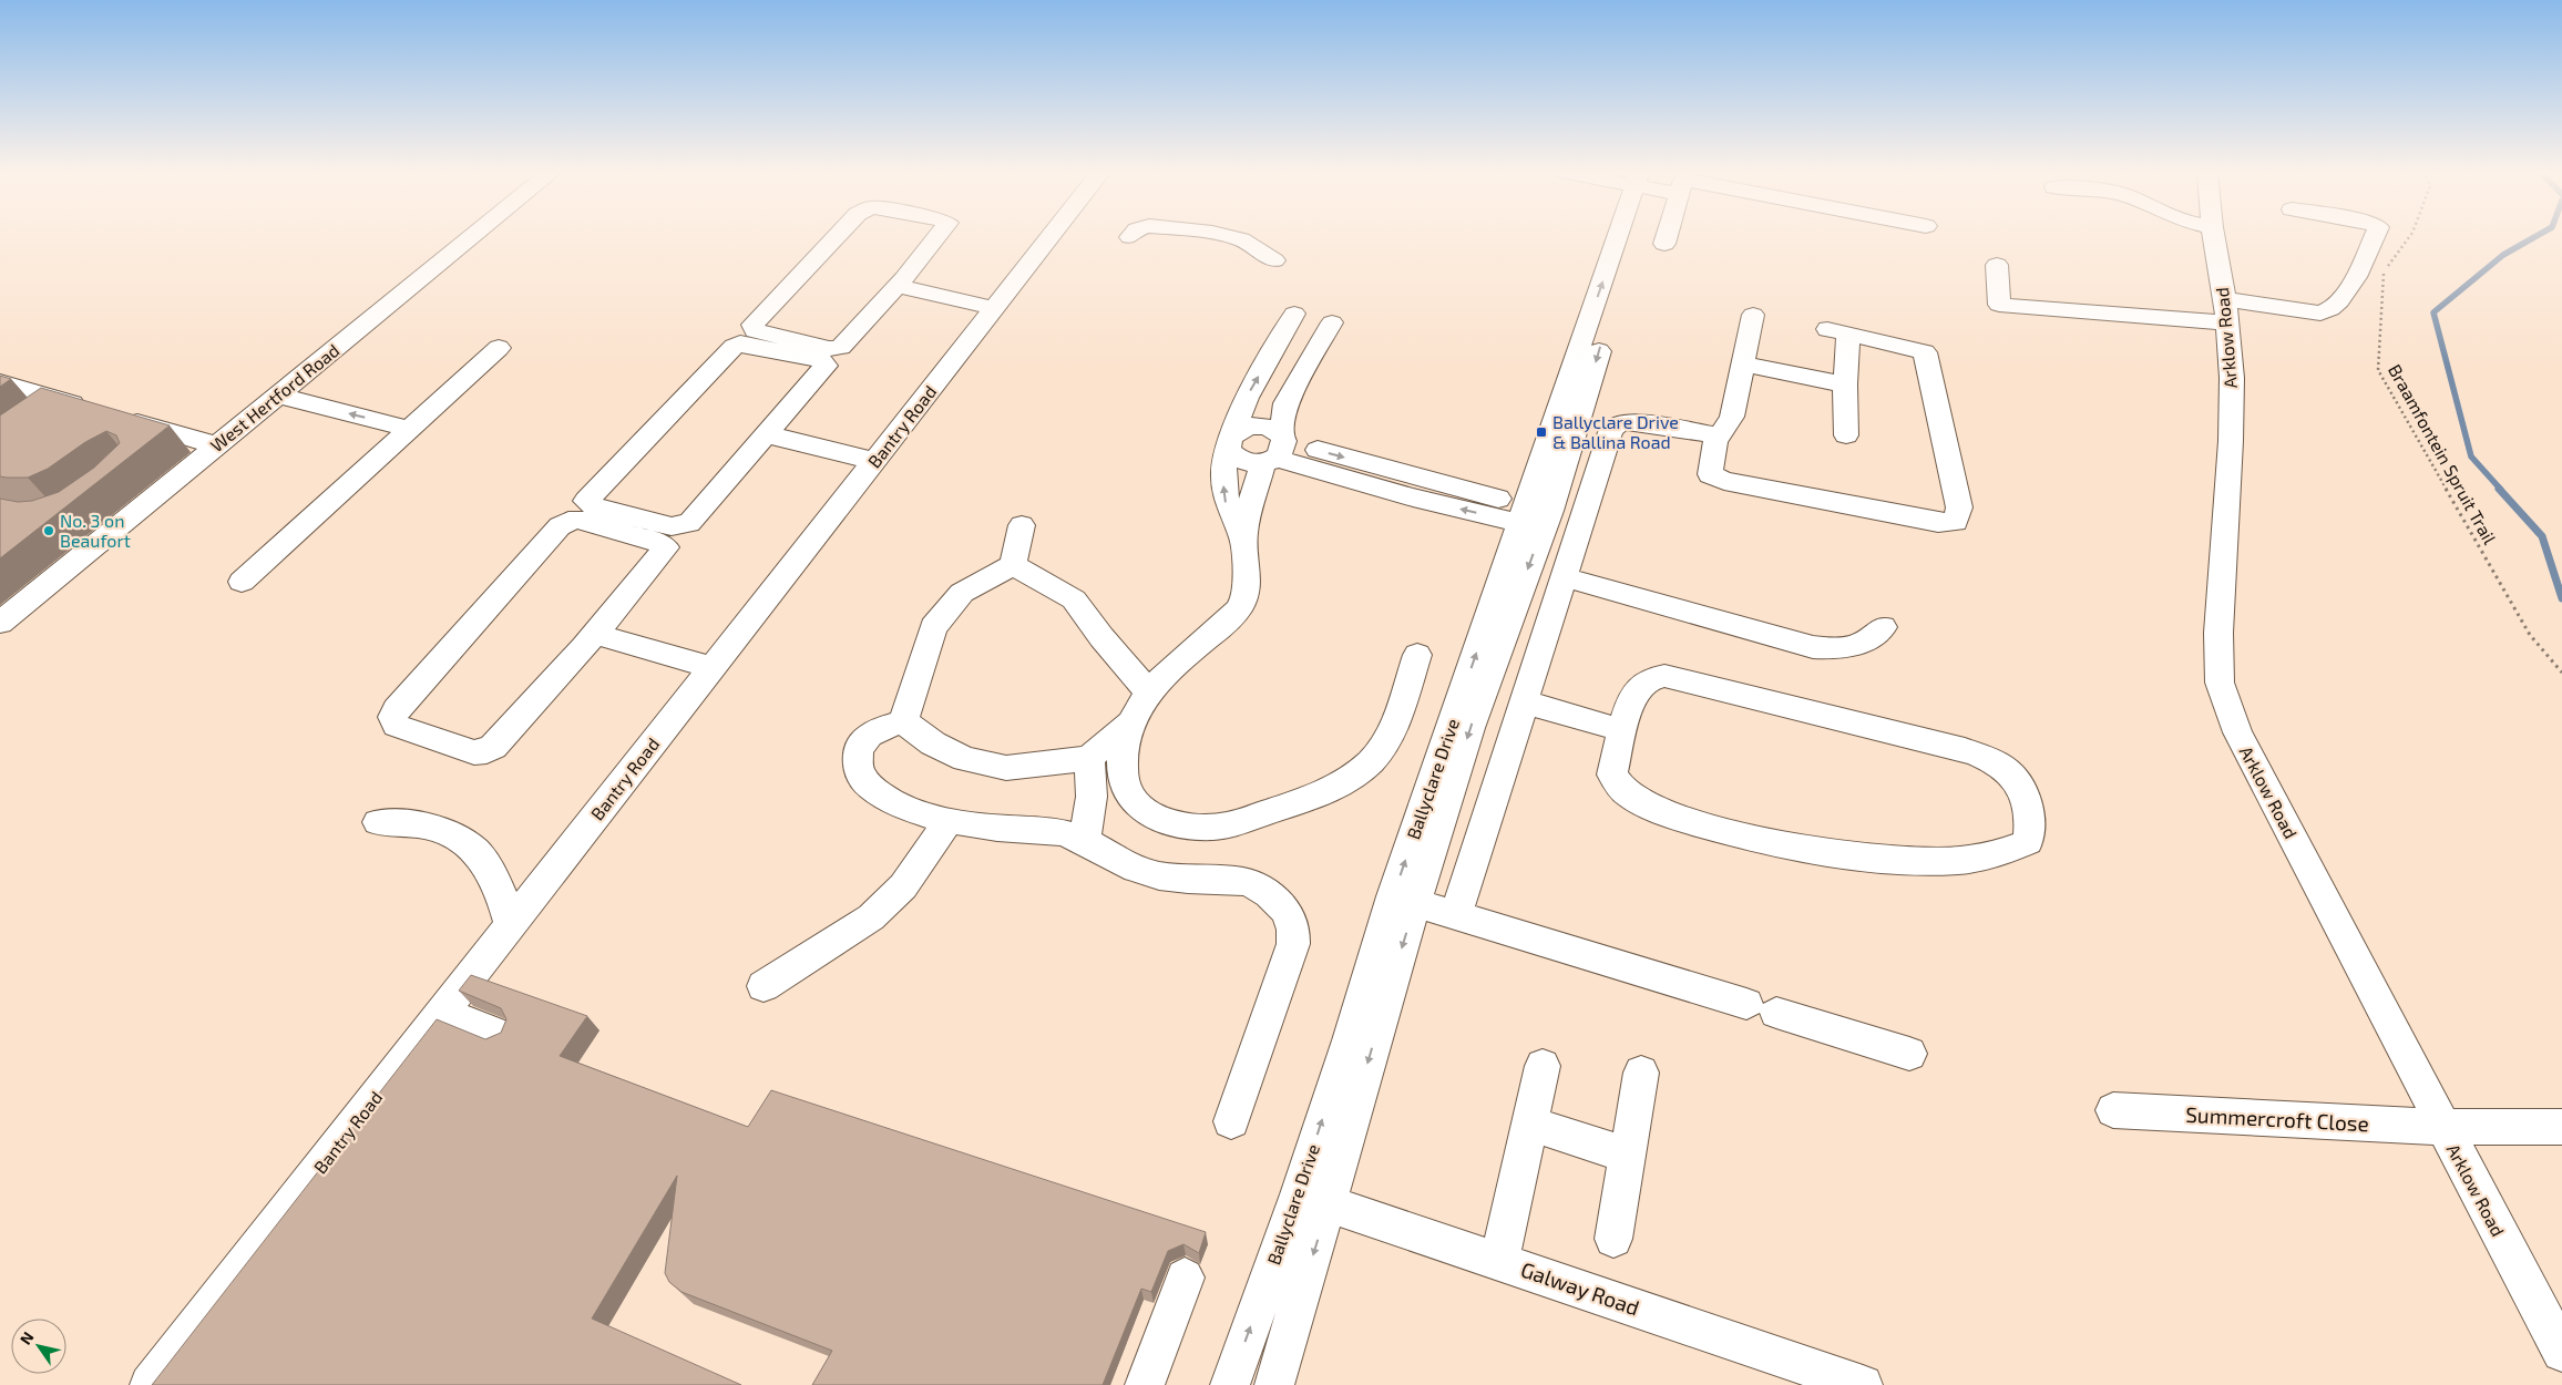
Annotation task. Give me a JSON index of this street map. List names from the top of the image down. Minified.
{"streets":{"street":["Arklow Road","West Hertford Road","Bantry Road","Ballyclare Drive","Summercroft Close","Galway Road"],"path":["Braamfontein Spruit Trail"]},"crossings":[["Arklow Road","Summercroft Close"],["Ballyclare Drive","Galway Road"]],"places":{"transit":["Ballyclare Drive & Ballina Road"],"other":["No. 3 on Beaufort"]},"north":"top left"}
